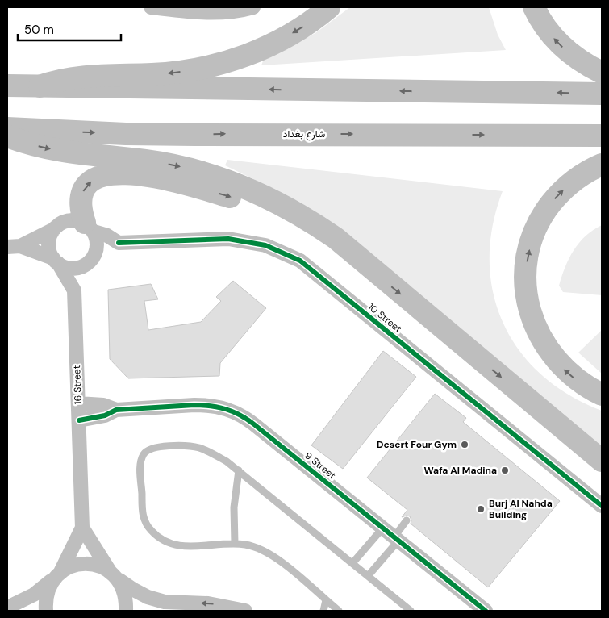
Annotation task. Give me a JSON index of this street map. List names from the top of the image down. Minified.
{"streets":{"main road":["شارع بغداد"],"street":["10 Street","16 Street","9 Street"]},"places":["Desert Four Gym","Wafa Al Madina","Burj Al Nahda Building"],"scale_bar":"50 m"}
